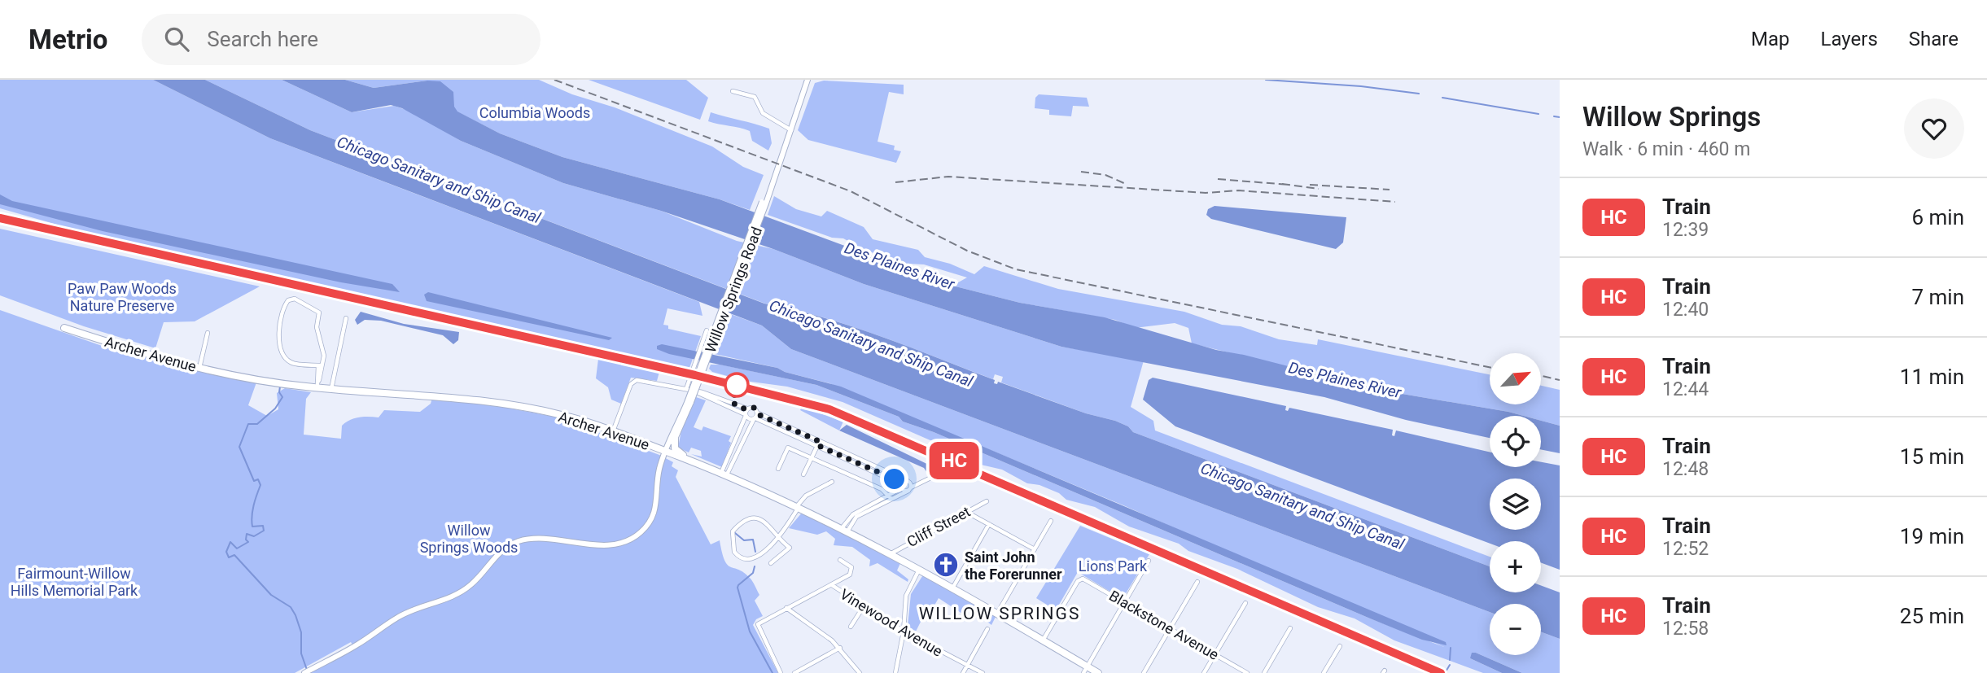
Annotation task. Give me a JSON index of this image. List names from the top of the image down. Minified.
{"streets":{"main road":["Archer Avenue"],"street":["Willow Springs Road","Cliff Street","Vinewood Avenue","Blackstone Avenue"]},"crossings":[["Willow Springs Road","Archer Avenue"],["Archer Avenue","Cliff Street"],["Archer Avenue","Blackstone Avenue"]],"districts":["WILLOW SPRINGS"],"water":["Chicago Sanitary and Ship Canal","Des Plaines River"],"parks":["Columbia Woods","Paw Paw Woods Nature Preserve","Willow Springs Woods","Lions Park","Fairmount-Willow Hills Memorial Park"],"places":{"church":["Saint John the Forerunner"]},"north":"top right","page":{"header":"Metrio","search":"Search here","nav":["Map","Layers","Share"],"on_map":"HC","heading":["Willow Springs","Walk · 6 min · 460 m"],"list":[{"mark":"HC","name":"Train","note":"12:39","value":"6 min"},{"mark":"HC","name":"Train","note":"12:40","value":"7 min"},{"mark":"HC","name":"Train","note":"12:44","value":"11 min"},{"mark":"HC","name":"Train","note":"12:48","value":"15 min"},{"mark":"HC","name":"Train","note":"12:52","value":"19 min"},{"mark":"HC","name":"Train","note":"12:58","value":"25 min"}],"map_buttons":["+","−"]}}
